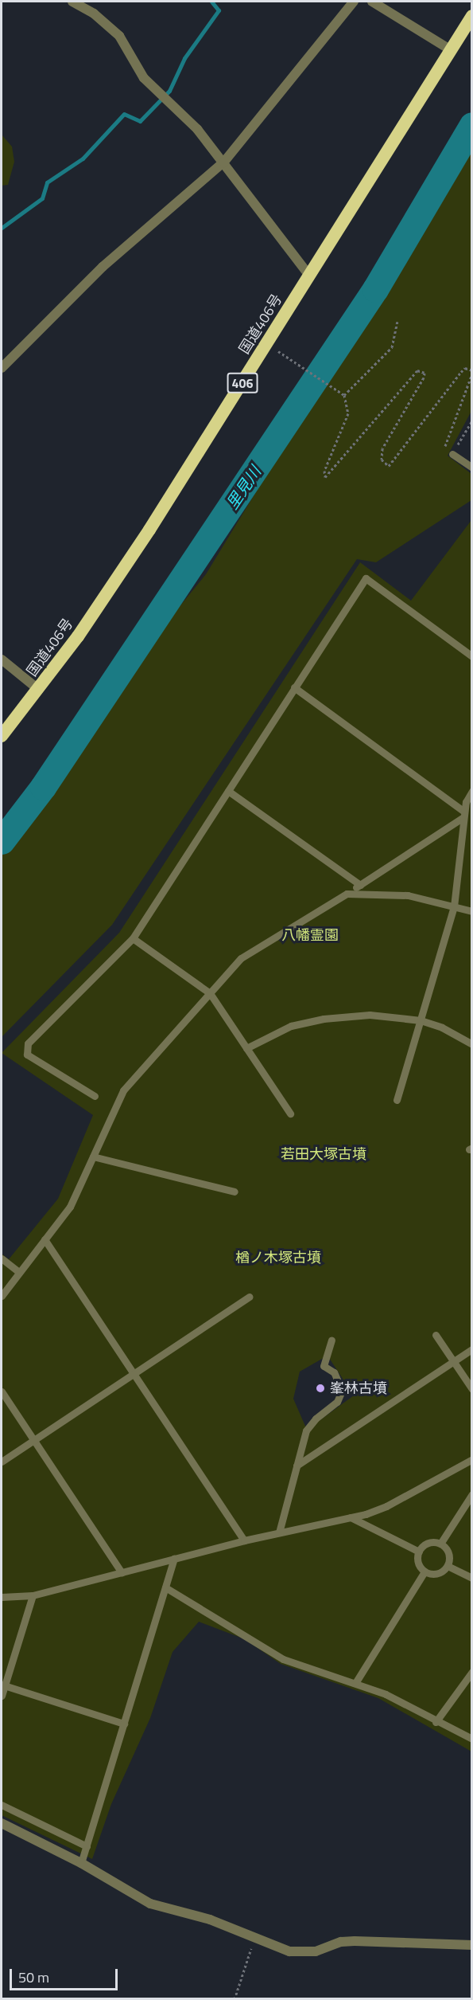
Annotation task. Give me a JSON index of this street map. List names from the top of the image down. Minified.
{"streets":{"highway":["国道406号","406"]},"water":["里見川"],"parks":["八幡霊園","若田大塚古墳","楢ノ木塚古墳"],"places":["峯林古墳"],"scale_bar":"50 m"}
